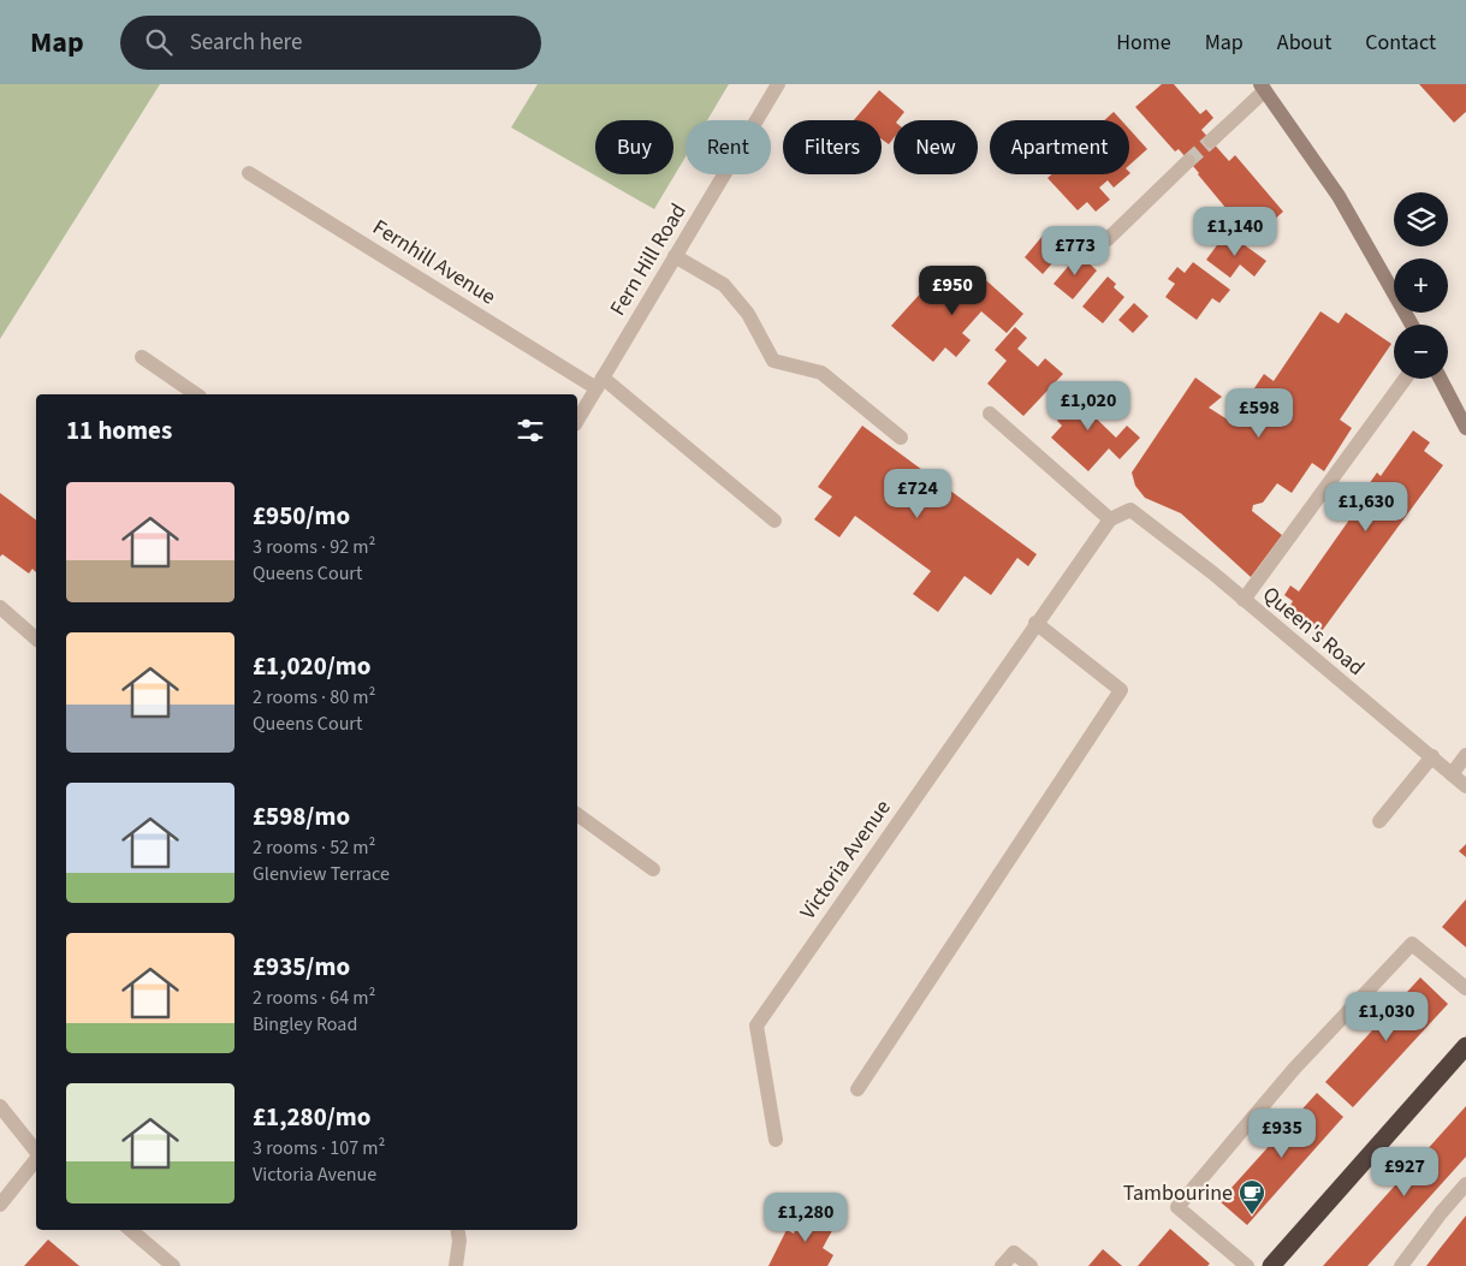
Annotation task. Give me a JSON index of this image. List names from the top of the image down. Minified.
{"streets":{"street":["Fern Hill Road","Fernhill Avenue","Queen's Road","Victoria Avenue"]},"crossings":[["Fern Hill Road","Fernhill Avenue"],["Queen's Road","Victoria Avenue"]],"places":{"cafe":["Tambourine"]},"page":{"header":"Map","search":"Search here","nav":["Home","Map","About","Contact"],"chip":["Buy","Rent","Filters","New","Apartment"],"map_buttons":["+","−"],"price":["£1,140","£773","£950","£1,020","£598","£724","£1,630","£1,030","£935","£927","£1,280"],"heading":"11 homes","list":[{"name":"£950/mo","note":"3 rooms · 92 m² · Queens Court"},{"name":"£1,020/mo","note":"2 rooms · 80 m² · Queens Court"},{"name":"£598/mo","note":"2 rooms · 52 m² · Glenview Terrace"},{"name":"£935/mo","note":"2 rooms · 64 m² · Bingley Road"},{"name":"£1,280/mo","note":"3 rooms · 107 m² · Victoria Avenue"}]}}
